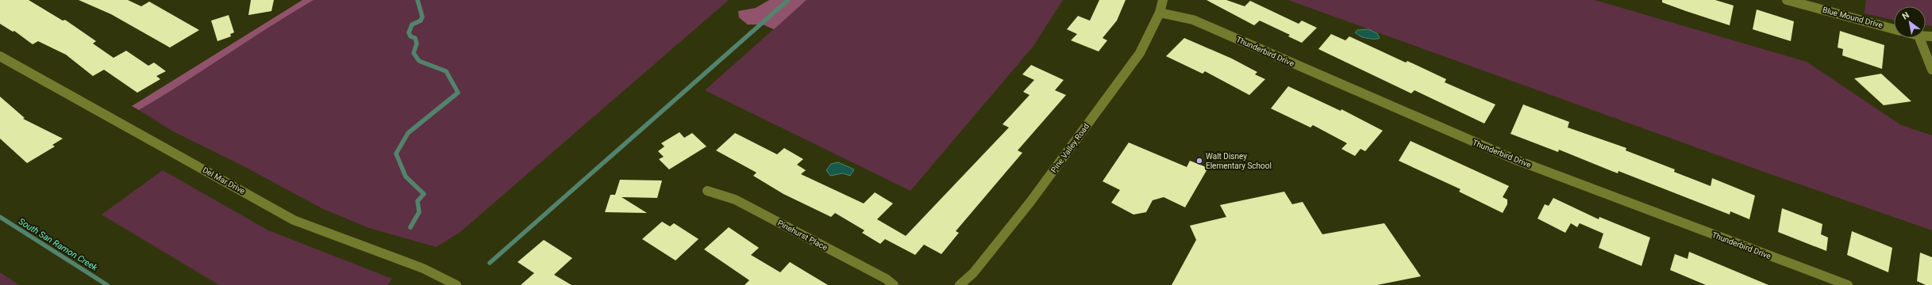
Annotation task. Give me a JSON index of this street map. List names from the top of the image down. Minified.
{"streets":{"street":["Blue Mound Drive","Thunderbird Drive","Pine Valley Road","Del Mar Drive","Pinehurst Place"]},"crossings":[["Thunderbird Drive","Pine Valley Road"]],"water":["South San Ramon Creek"],"places":["Walt Disney Elementary School"],"north":"top left"}
